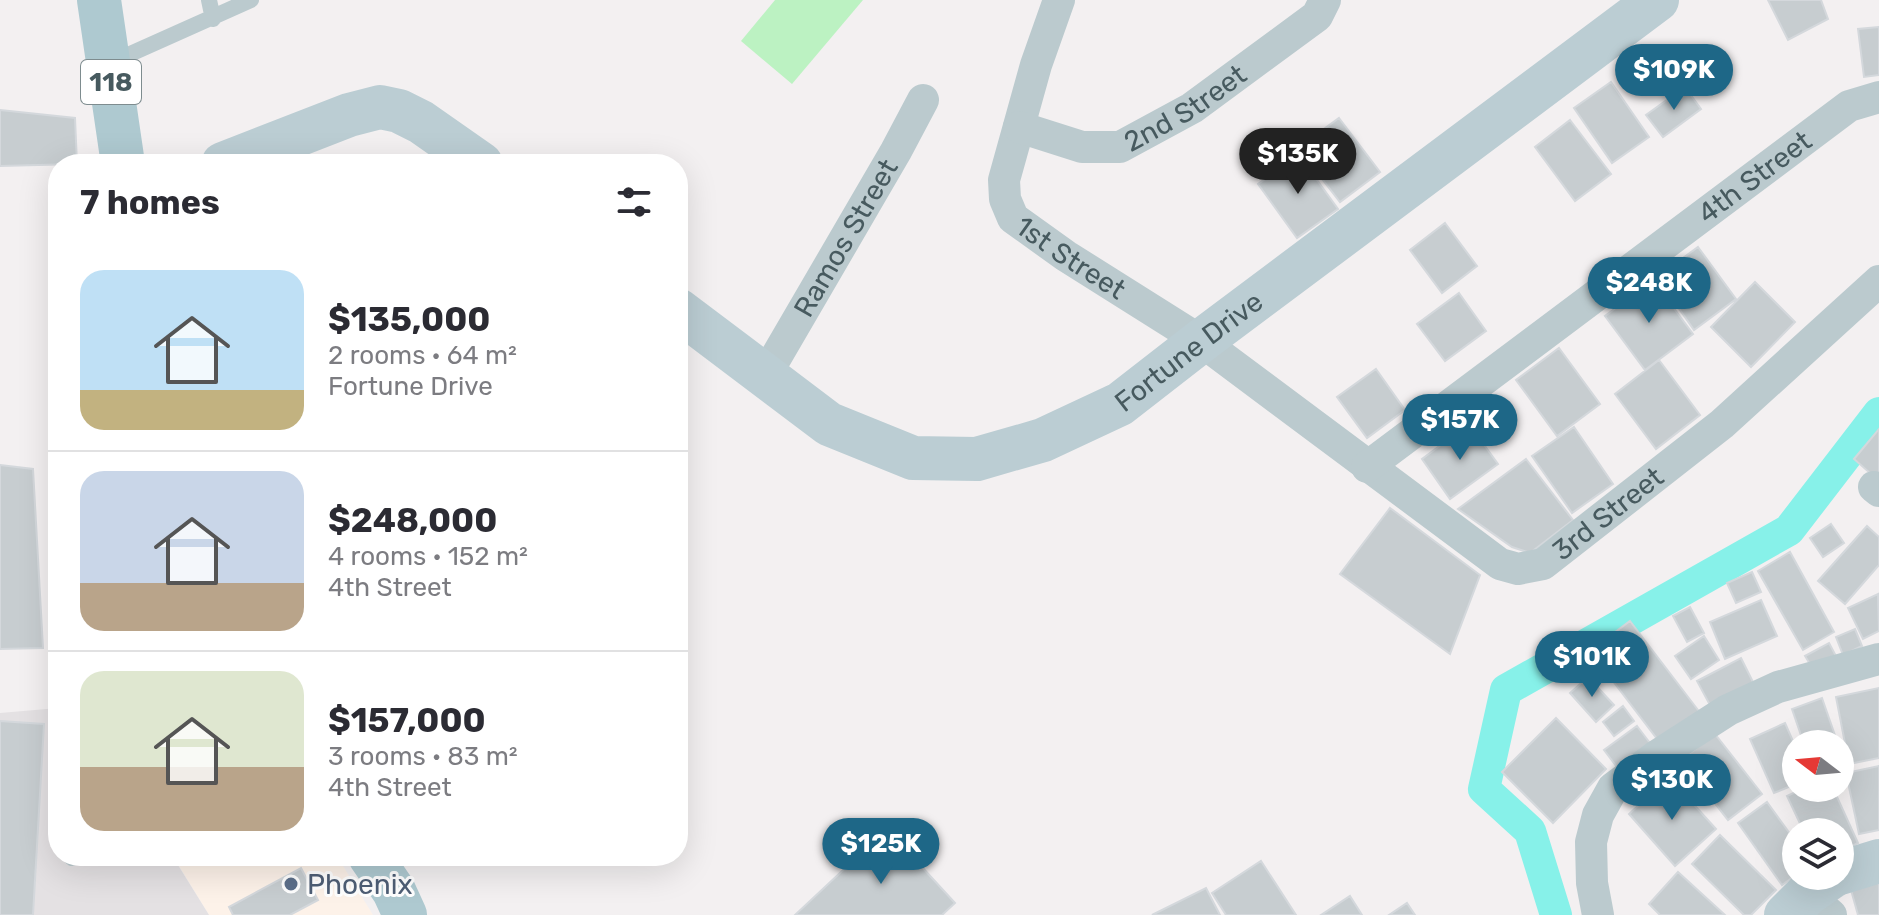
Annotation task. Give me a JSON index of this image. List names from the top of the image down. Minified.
{"streets":{"main road":["118"],"street":["2nd Street","4th Street","Ramos Street","1st Street","Fortune Drive","3rd Street"]},"crossings":[["2nd Street","1st Street"],["4th Street","3rd Street"],["Ramos Street","Fortune Drive"],["1st Street","Fortune Drive"],["1st Street","3rd Street"],["Fortune Drive","3rd Street"]],"places":["Phoenix"],"north":"left","page":{"price":["$109K","$135K","$248K","$157K","$101K","$130K","$125K"],"heading":"7 homes","list":[{"name":"$135,000","note":"2 rooms · 64 m² · Fortune Drive"},{"name":"$248,000","note":"4 rooms · 152 m² · 4th Street"},{"name":"$157,000","note":"3 rooms · 83 m² · 4th Street"}]}}
